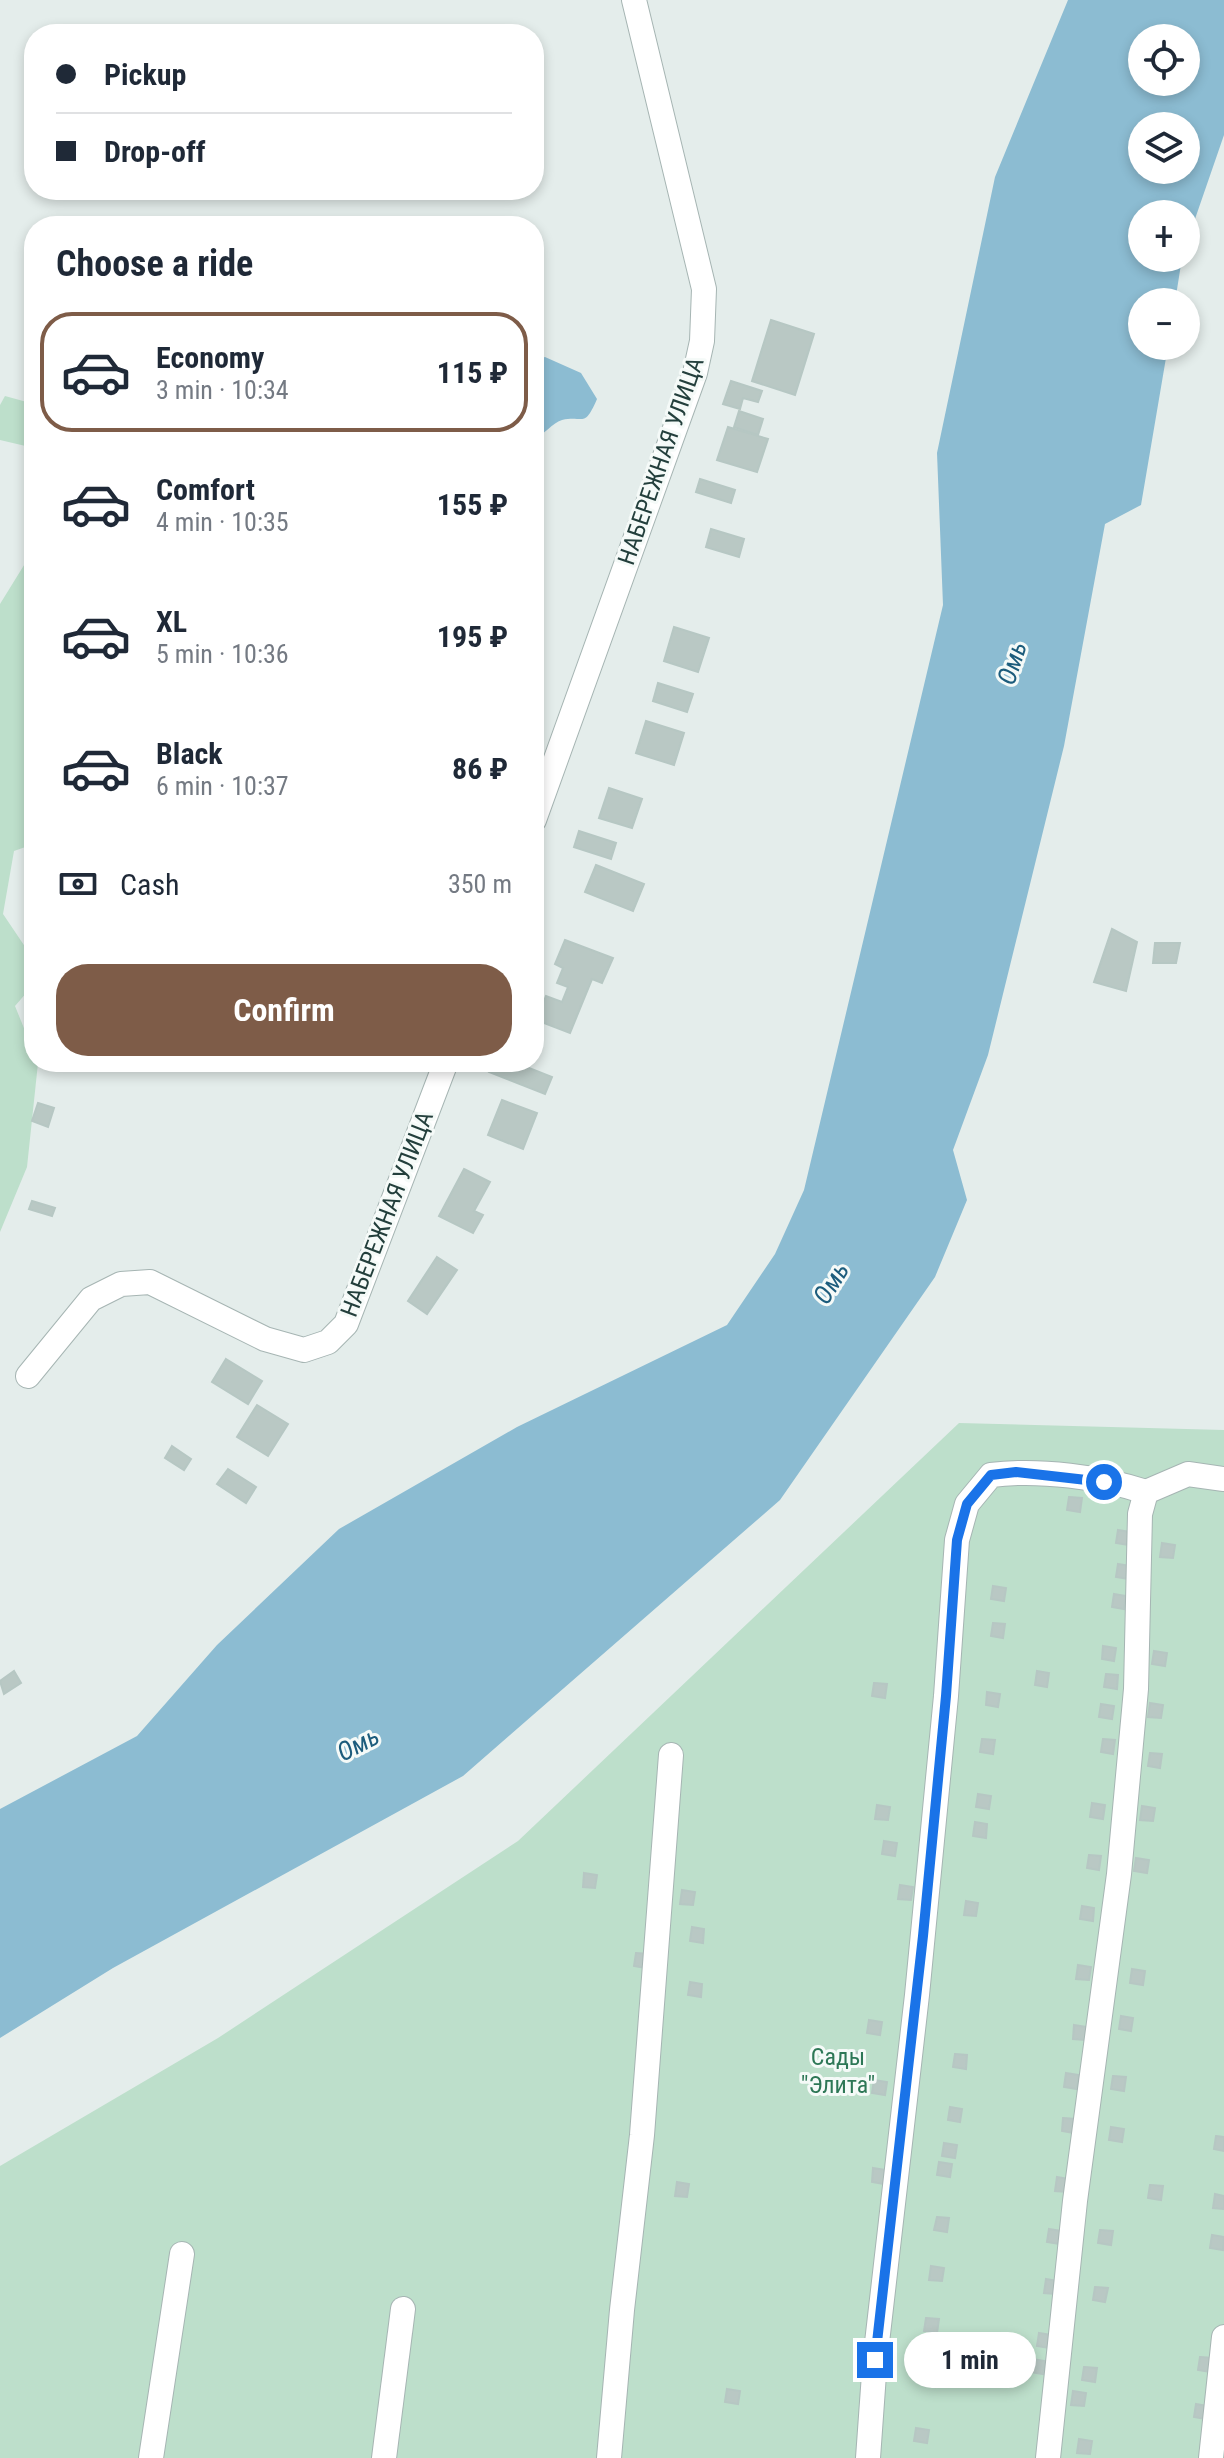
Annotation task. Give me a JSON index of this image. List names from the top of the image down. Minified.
{"streets":{"street":["НАБЕРЕЖНАЯ УЛИЦА"]},"water":["Омь"],"parks":["Сады \"Элита\""],"page":{"map_buttons":["+","−"],"banner":["Pickup","Drop-off"],"heading":"Choose a ride","list":[{"name":"Economy","note":"3 min · 10:34","value":"115 ₽"},{"name":"Comfort","note":"4 min · 10:35","value":"155 ₽"},{"name":"XL","note":"5 min · 10:36","value":"195 ₽"},{"name":"Black","note":"6 min · 10:37","value":"86 ₽"}],"pay":["Cash","350 m"],"buttons":"Confirm","bubble":"1 min"}}
